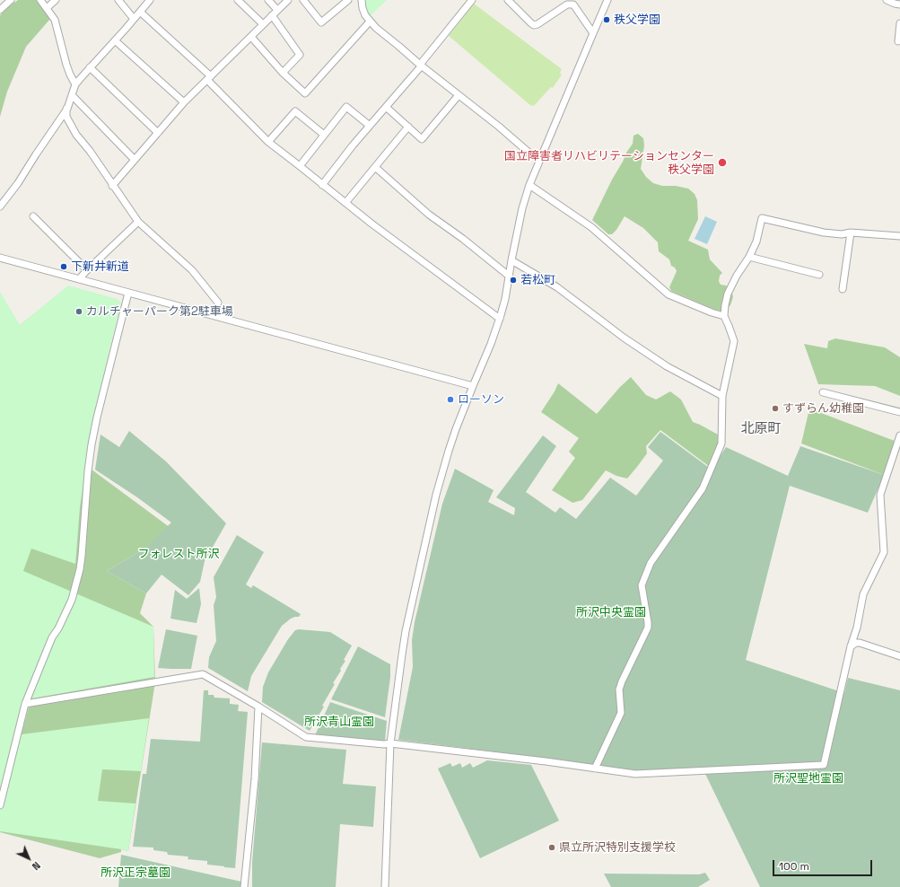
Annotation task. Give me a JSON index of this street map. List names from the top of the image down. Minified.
{"districts":["北原町"],"parks":["フォレスト所沢","所沢中央霊園","所沢青山霊園","所沢聖地霊園","所沢正宗墓園"],"places":["秩父学園","国立障害者リハビリテーションセンター 秩父学園","下新井新道","若松町","カルチャーパーク第2駐車場","ローソン","すずらん幼稚園","県立所沢特別支援学校"],"scale_bar":"100 m","north":"bottom right"}
